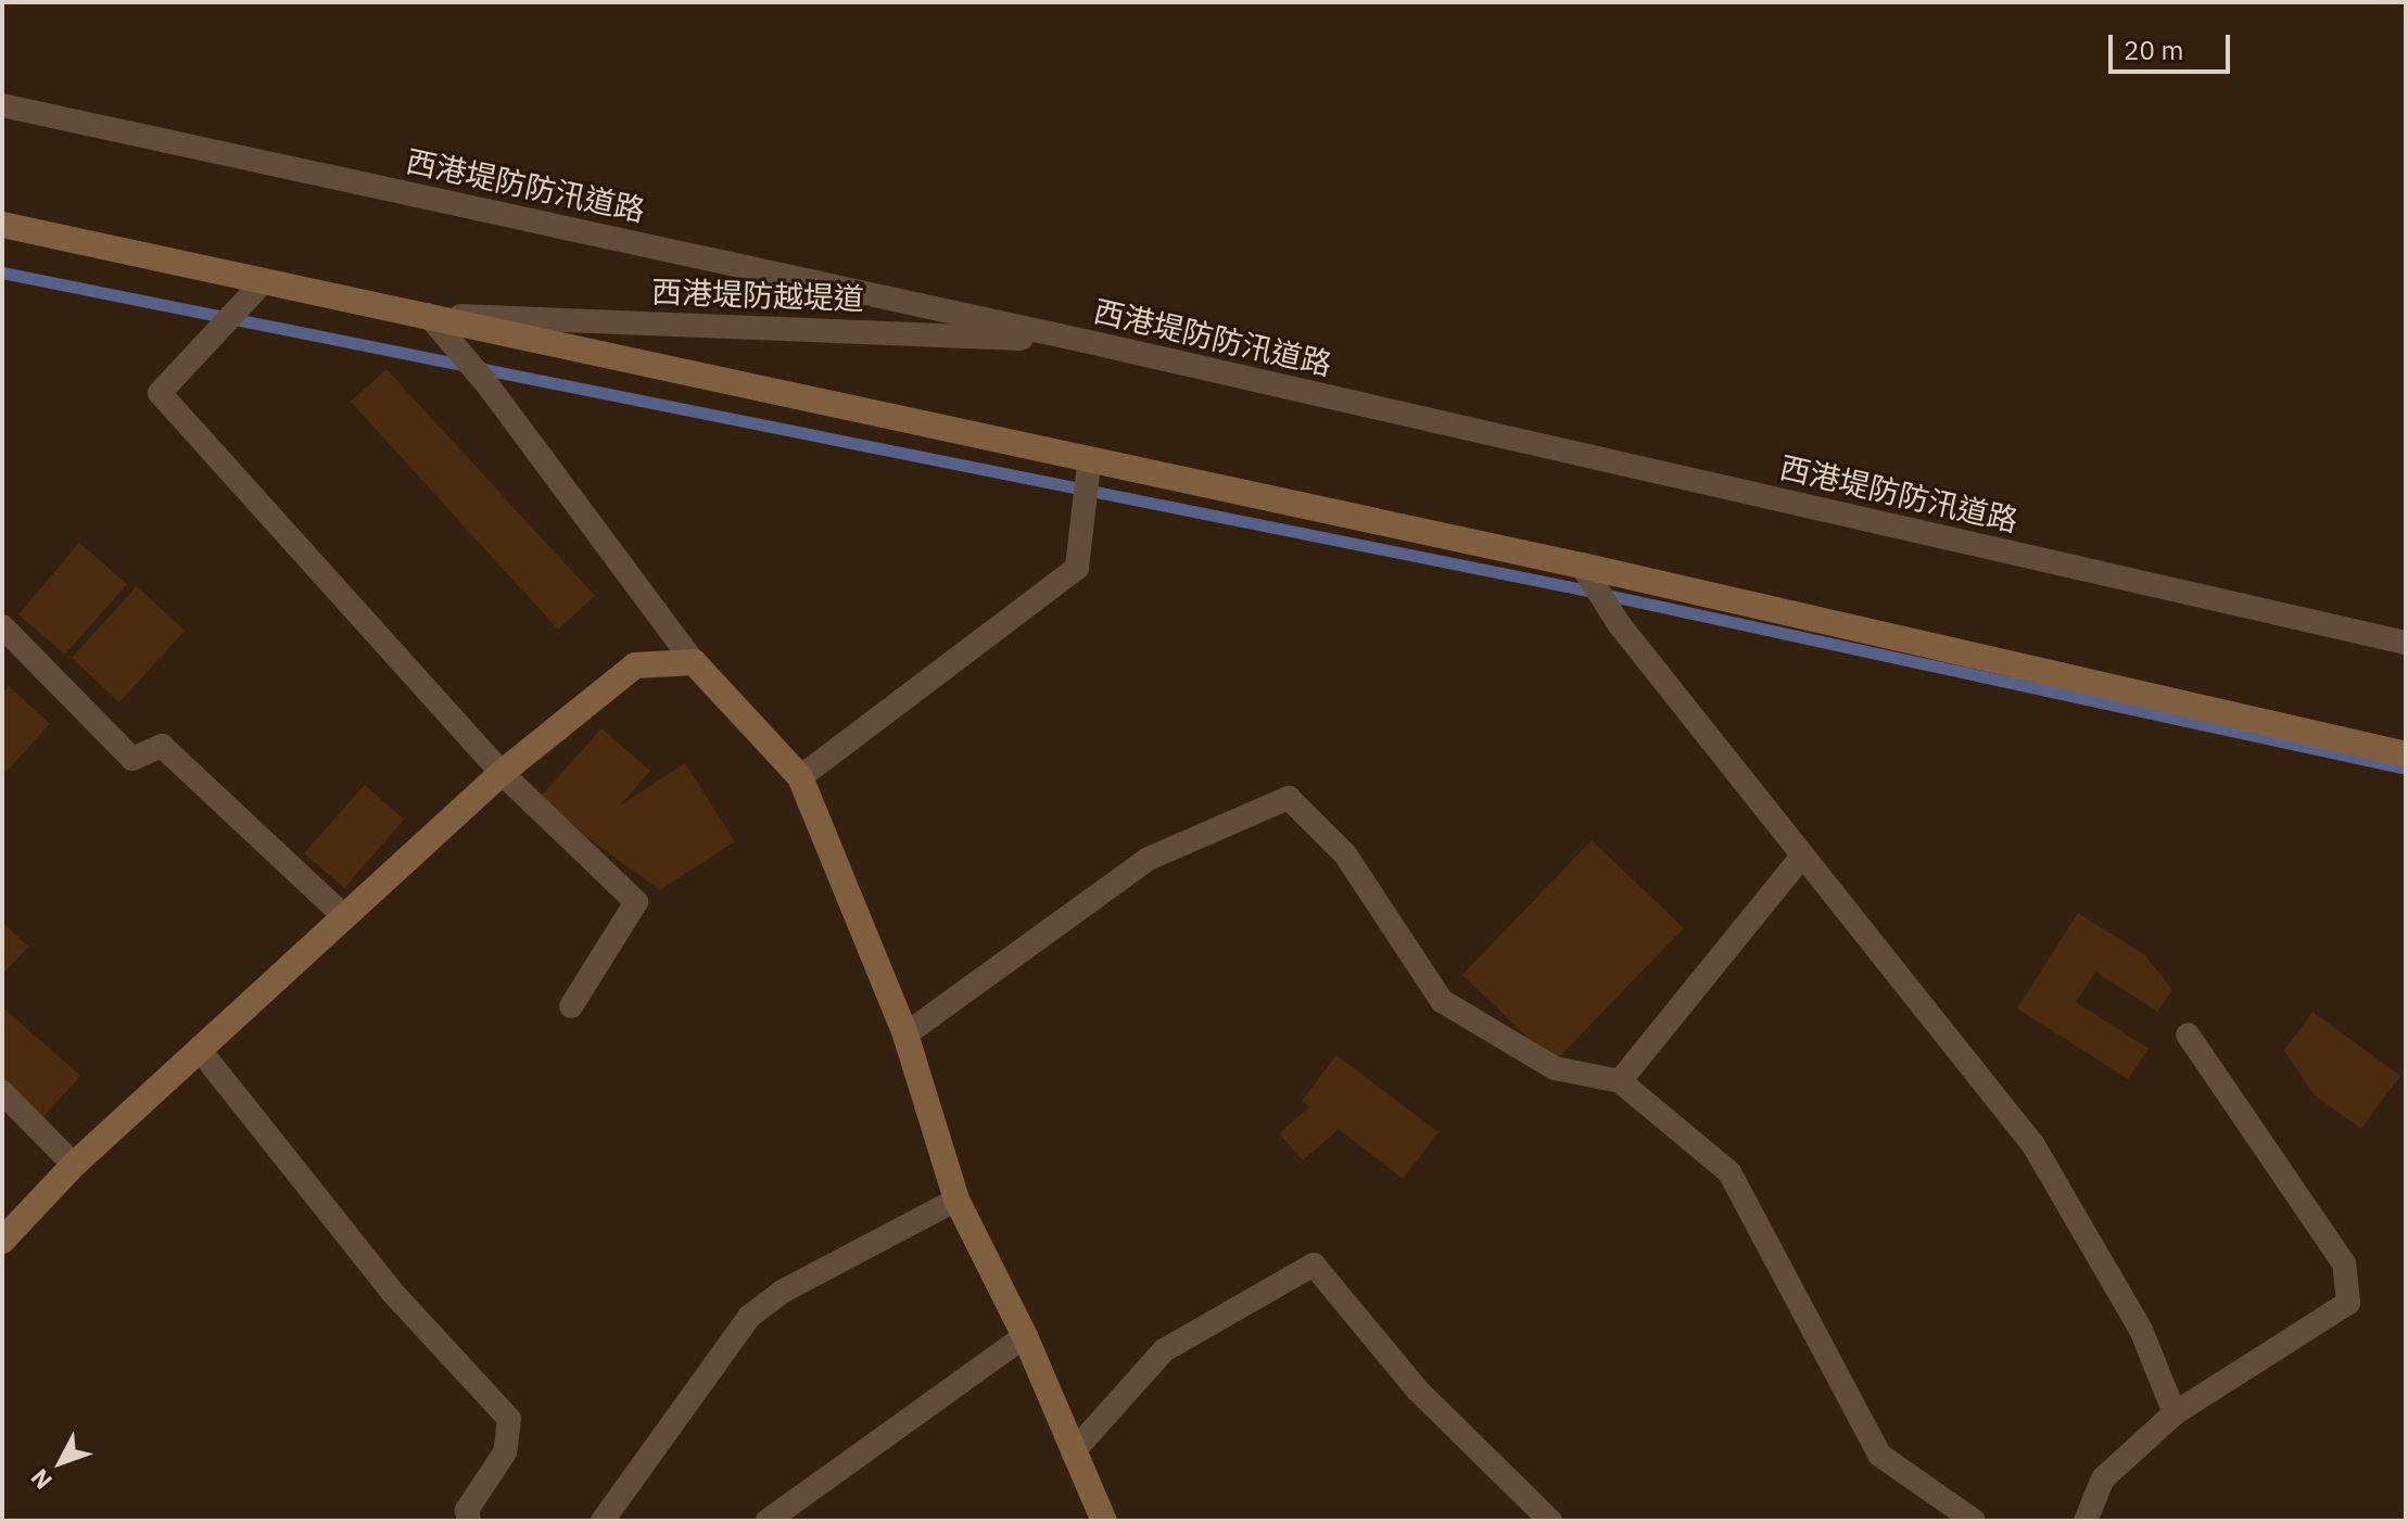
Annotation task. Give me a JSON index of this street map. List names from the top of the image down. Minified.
{"streets":{"lane":["西港堤防防汛道路","西港堤防越堤道"]},"crossings":[["西港堤防防汛道路","西港堤防越堤道"]],"scale_bar":"20 m","north":"bottom left"}
